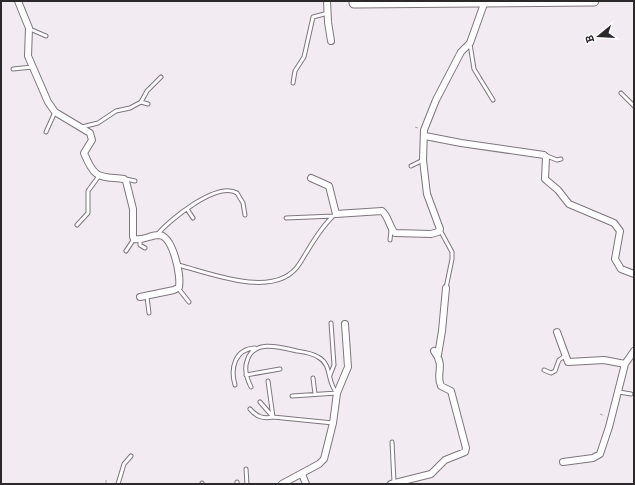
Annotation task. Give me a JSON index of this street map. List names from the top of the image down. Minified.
{"north":"left"}
